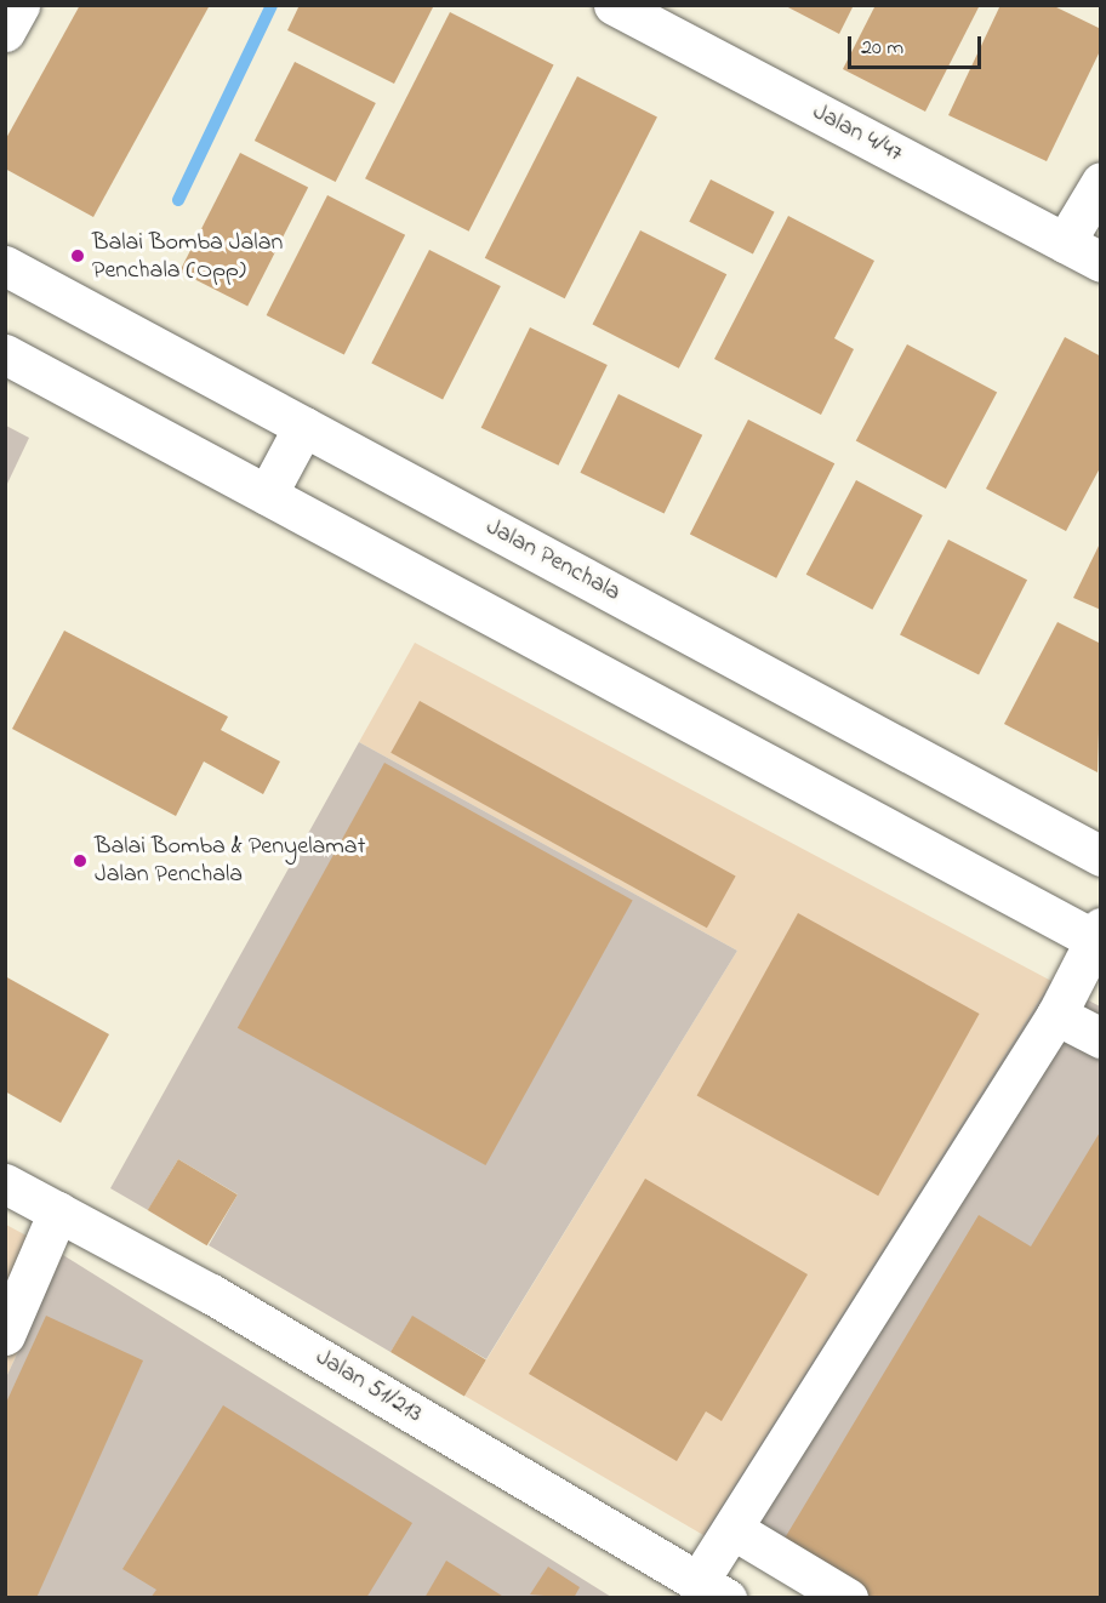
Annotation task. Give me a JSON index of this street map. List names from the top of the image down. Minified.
{"streets":{"main road":["Jalan 4/47","Jalan Penchala","Jalan 51/213"]},"places":["Balai Bomba Jalan Penchala (Opp)","Balai Bomba & Penyelamat Jalan Penchala"],"scale_bar":"20 m"}
